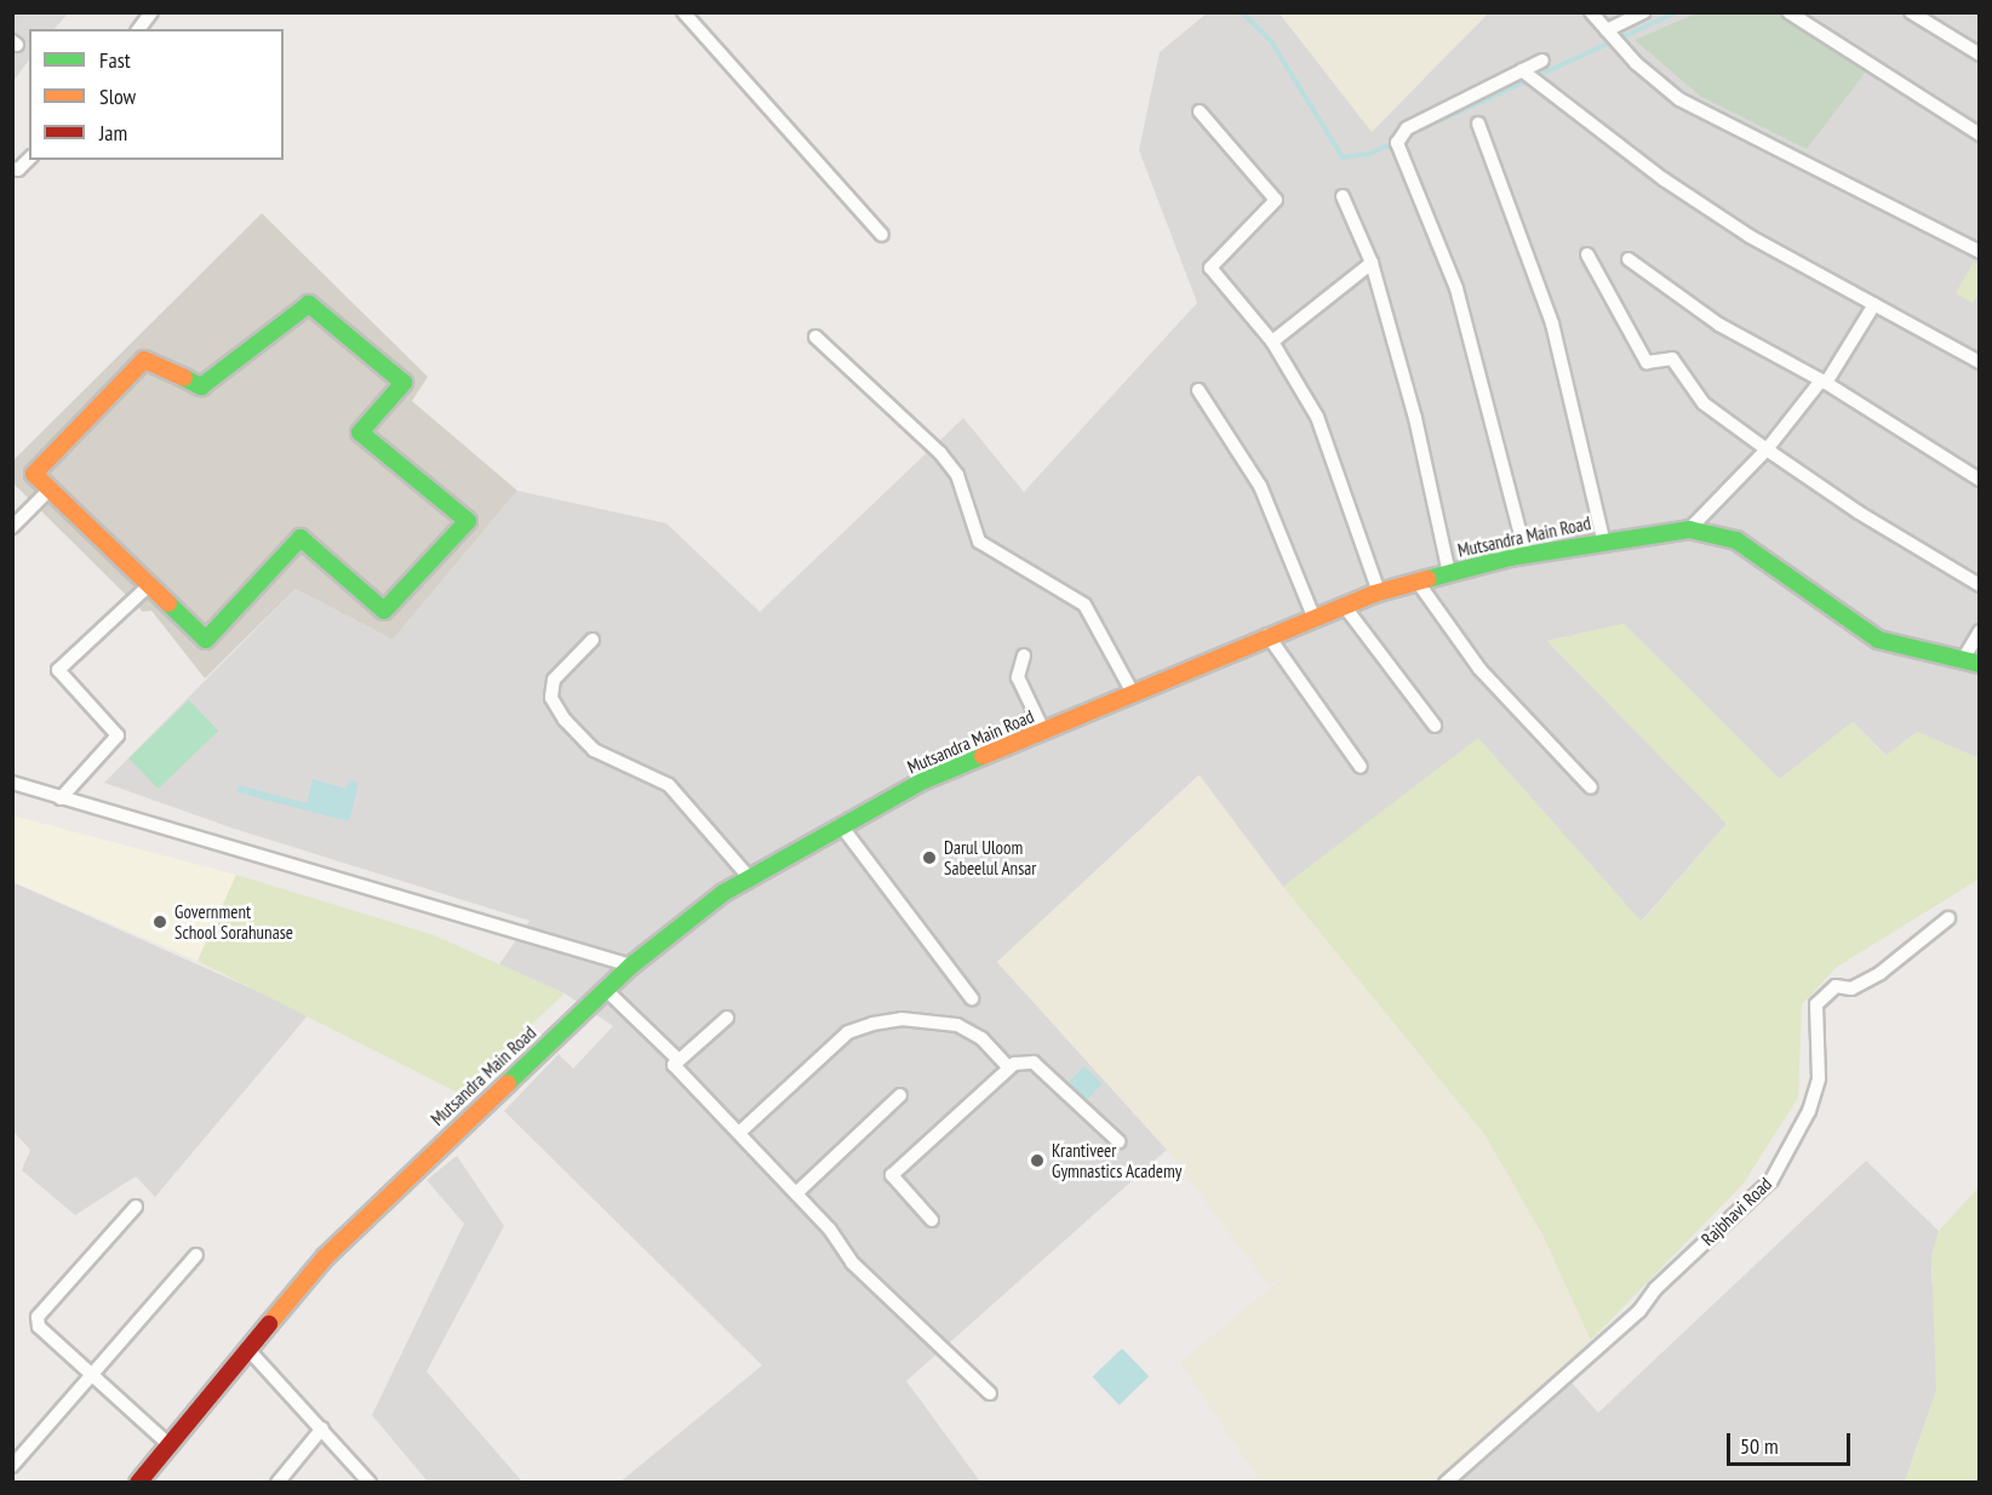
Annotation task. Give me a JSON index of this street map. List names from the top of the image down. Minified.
{"streets":{"street":["Mutsandra Main Road","Rajbhavi Road"]},"places":["Darul Uloom Sabeelul Ansar","Government School Sorahunase","Krantiveer Gymnastics Academy"],"legend":["Fast","Slow","Jam"],"scale_bar":"50 m"}
